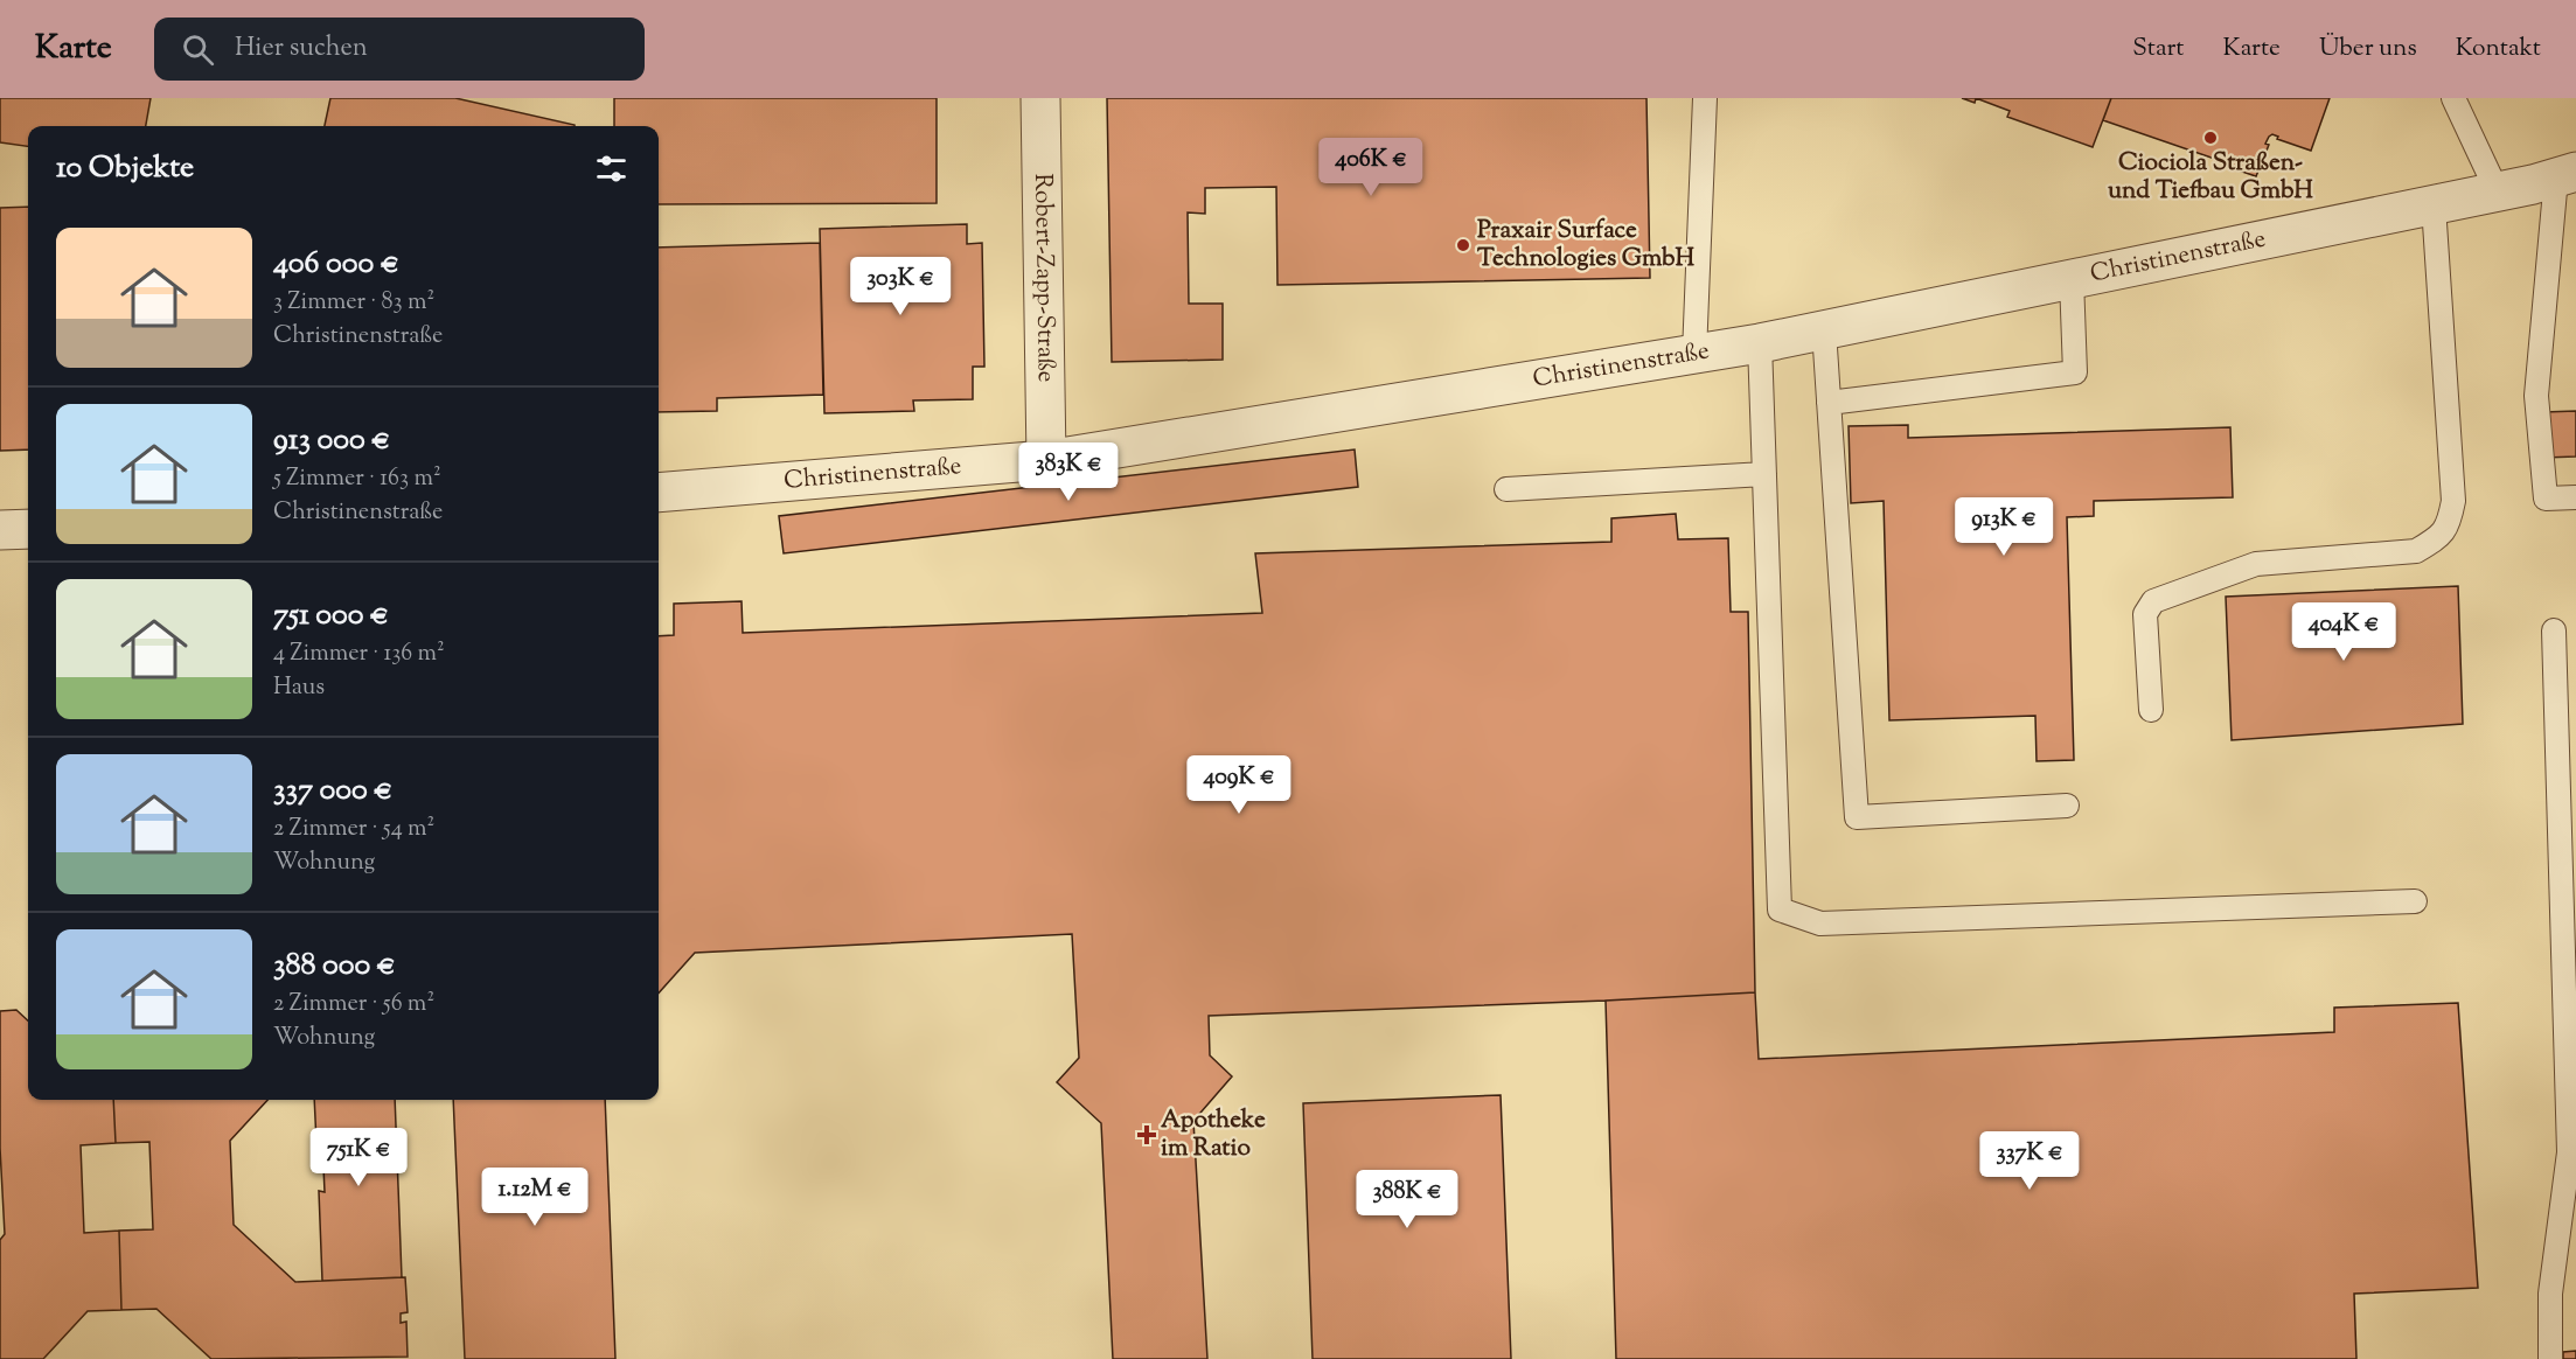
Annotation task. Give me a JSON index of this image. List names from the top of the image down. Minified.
{"streets":{"street":["Christinenstraße","Robert-Zapp-Straße"]},"crossings":[["Christinenstraße","Robert-Zapp-Straße"]],"places":{"other":["Ciociola Straßen- und Tiefbau GmbH","Praxair Surface Technologies GmbH"],"health":["Apotheke im Ratio"]},"page":{"header":"Karte","search":"Hier suchen","nav":["Start","Karte","Über uns","Kontakt"],"heading":"10 Objekte","price":["406K €","303K €","383K €","913K €","404K €","409K €","751K €","337K €","1.12M €","388K €"],"list":[{"name":"406 000 €","note":"3 Zimmer · 83 m² · Christinenstraße"},{"name":"913 000 €","note":"5 Zimmer · 163 m² · Christinenstraße"},{"name":"751 000 €","note":"4 Zimmer · 136 m² · Haus"},{"name":"337 000 €","note":"2 Zimmer · 54 m² · Wohnung"},{"name":"388 000 €","note":"2 Zimmer · 56 m² · Wohnung"}]}}
